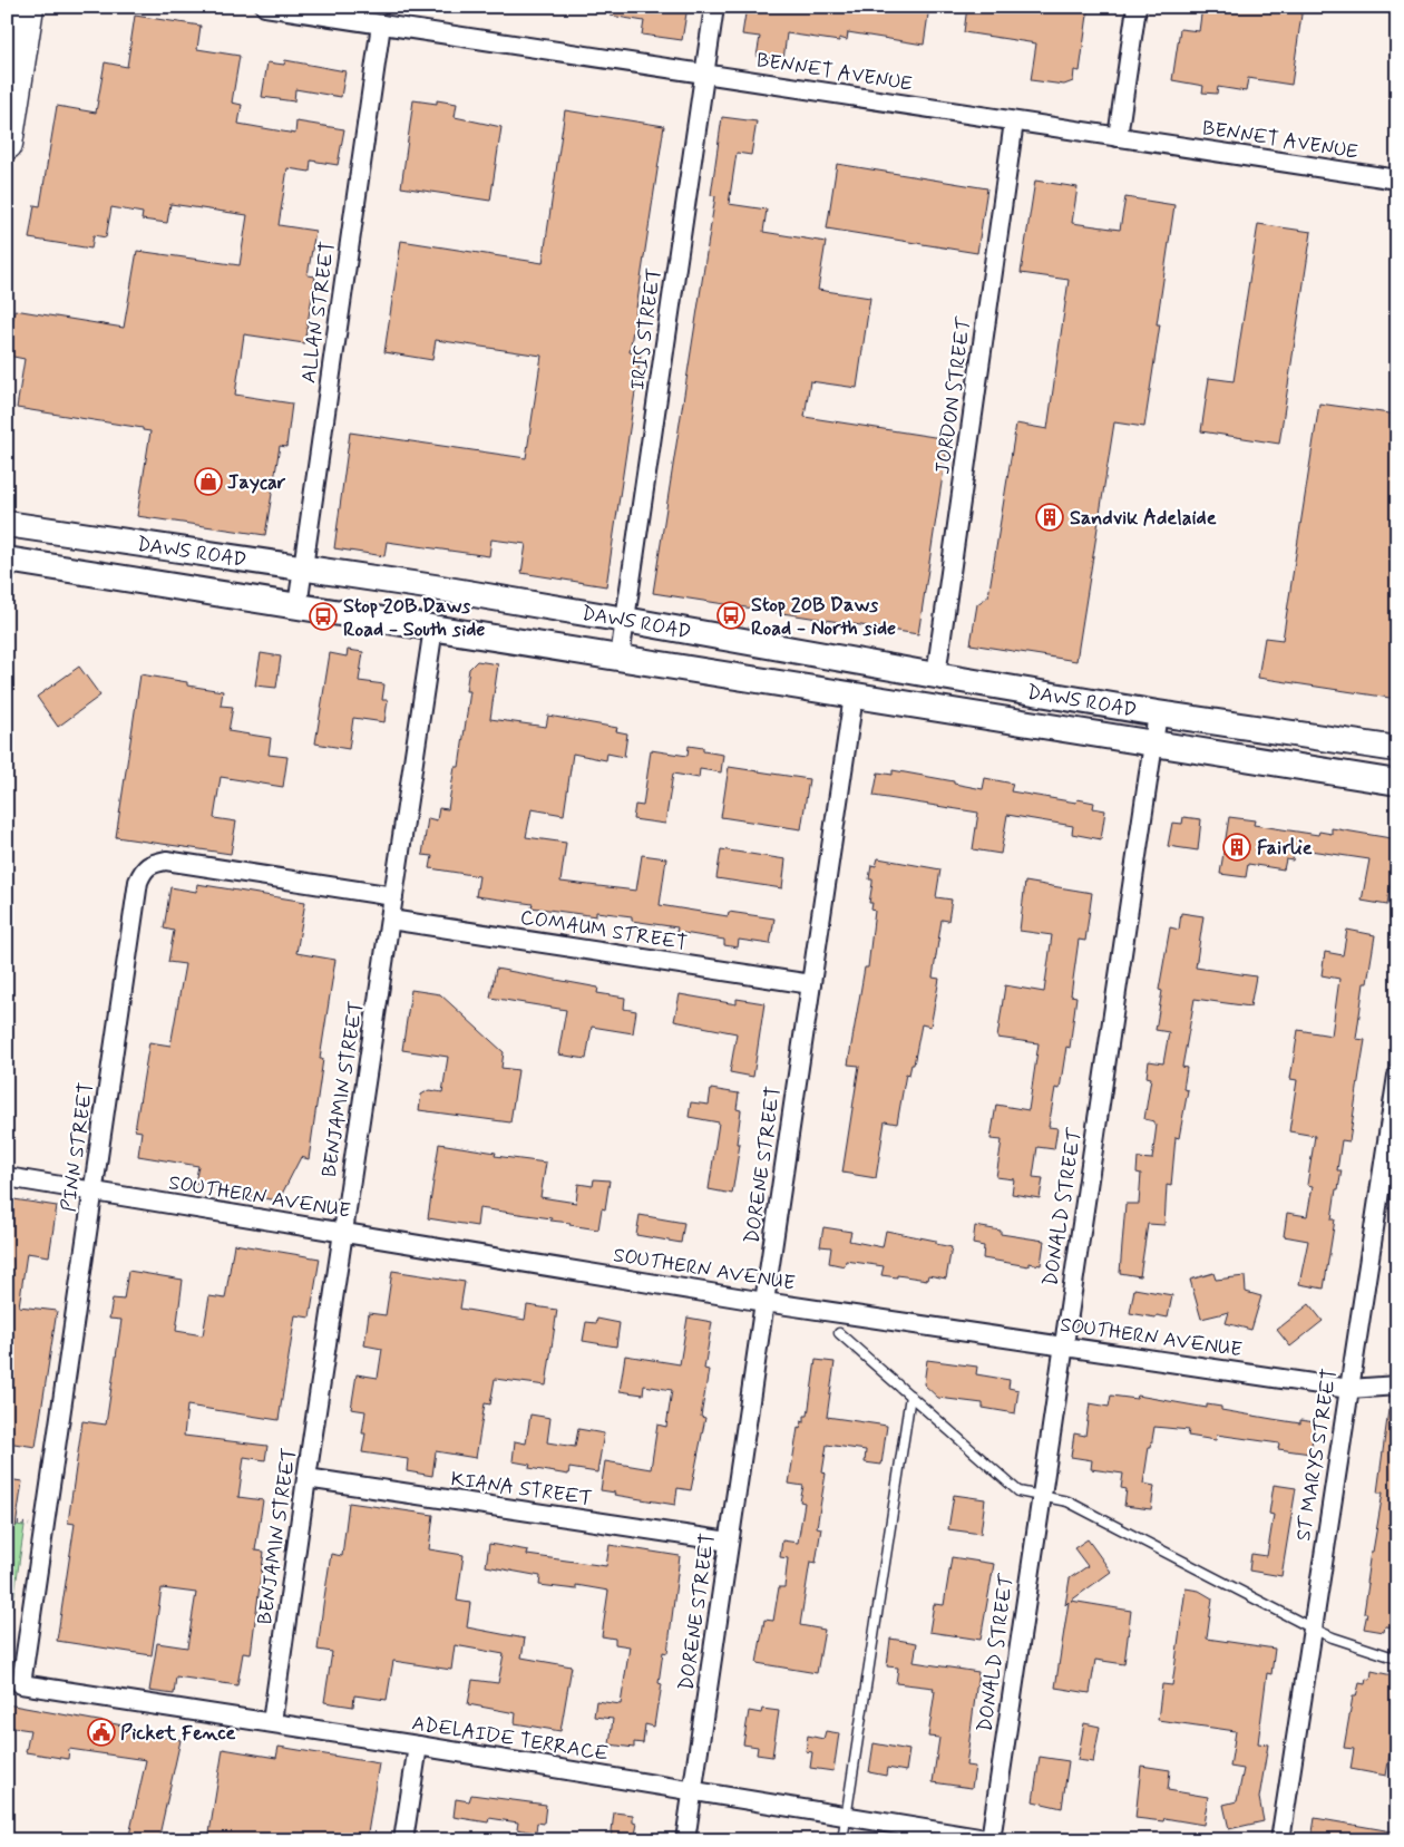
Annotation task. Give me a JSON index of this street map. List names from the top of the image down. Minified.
{"streets":{"main road":["DAWS ROAD"],"street":["BENNET AVENUE","ALLAN STREET","IRIS STREET","JORDON STREET","COMAUM STREET","BENJAMIN STREET","PINN STREET","DORENE STREET","SOUTHERN AVENUE","DONALD STREET","ST MARYS STREET","KIANA STREET","ADELAIDE TERRACE"]},"crossings":[["BENNET AVENUE","ALLAN STREET"],["BENNET AVENUE","IRIS STREET"],["BENNET AVENUE","JORDON STREET"],["ALLAN STREET","DAWS ROAD"],["IRIS STREET","DAWS ROAD"],["JORDON STREET","DAWS ROAD"],["DAWS ROAD","BENJAMIN STREET"],["DAWS ROAD","DORENE STREET"],["DAWS ROAD","DONALD STREET"],["COMAUM STREET","BENJAMIN STREET"],["COMAUM STREET","DORENE STREET"],["BENJAMIN STREET","PINN STREET"],["BENJAMIN STREET","SOUTHERN AVENUE"],["BENJAMIN STREET","KIANA STREET"],["BENJAMIN STREET","ADELAIDE TERRACE"],["PINN STREET","SOUTHERN AVENUE"],["PINN STREET","ADELAIDE TERRACE"],["DORENE STREET","SOUTHERN AVENUE"],["DORENE STREET","KIANA STREET"],["DORENE STREET","ADELAIDE TERRACE"],["SOUTHERN AVENUE","DONALD STREET"],["SOUTHERN AVENUE","ST MARYS STREET"],["DONALD STREET","ADELAIDE TERRACE"]],"places":{"shop":["Jaycar"],"building":["Sandvik Adelaide","Fairlie"],"bus stop":["Stop 20B Daws Road - North side","Stop 20B Daws Road - South side"],"public building":["Picket Fence"]}}
